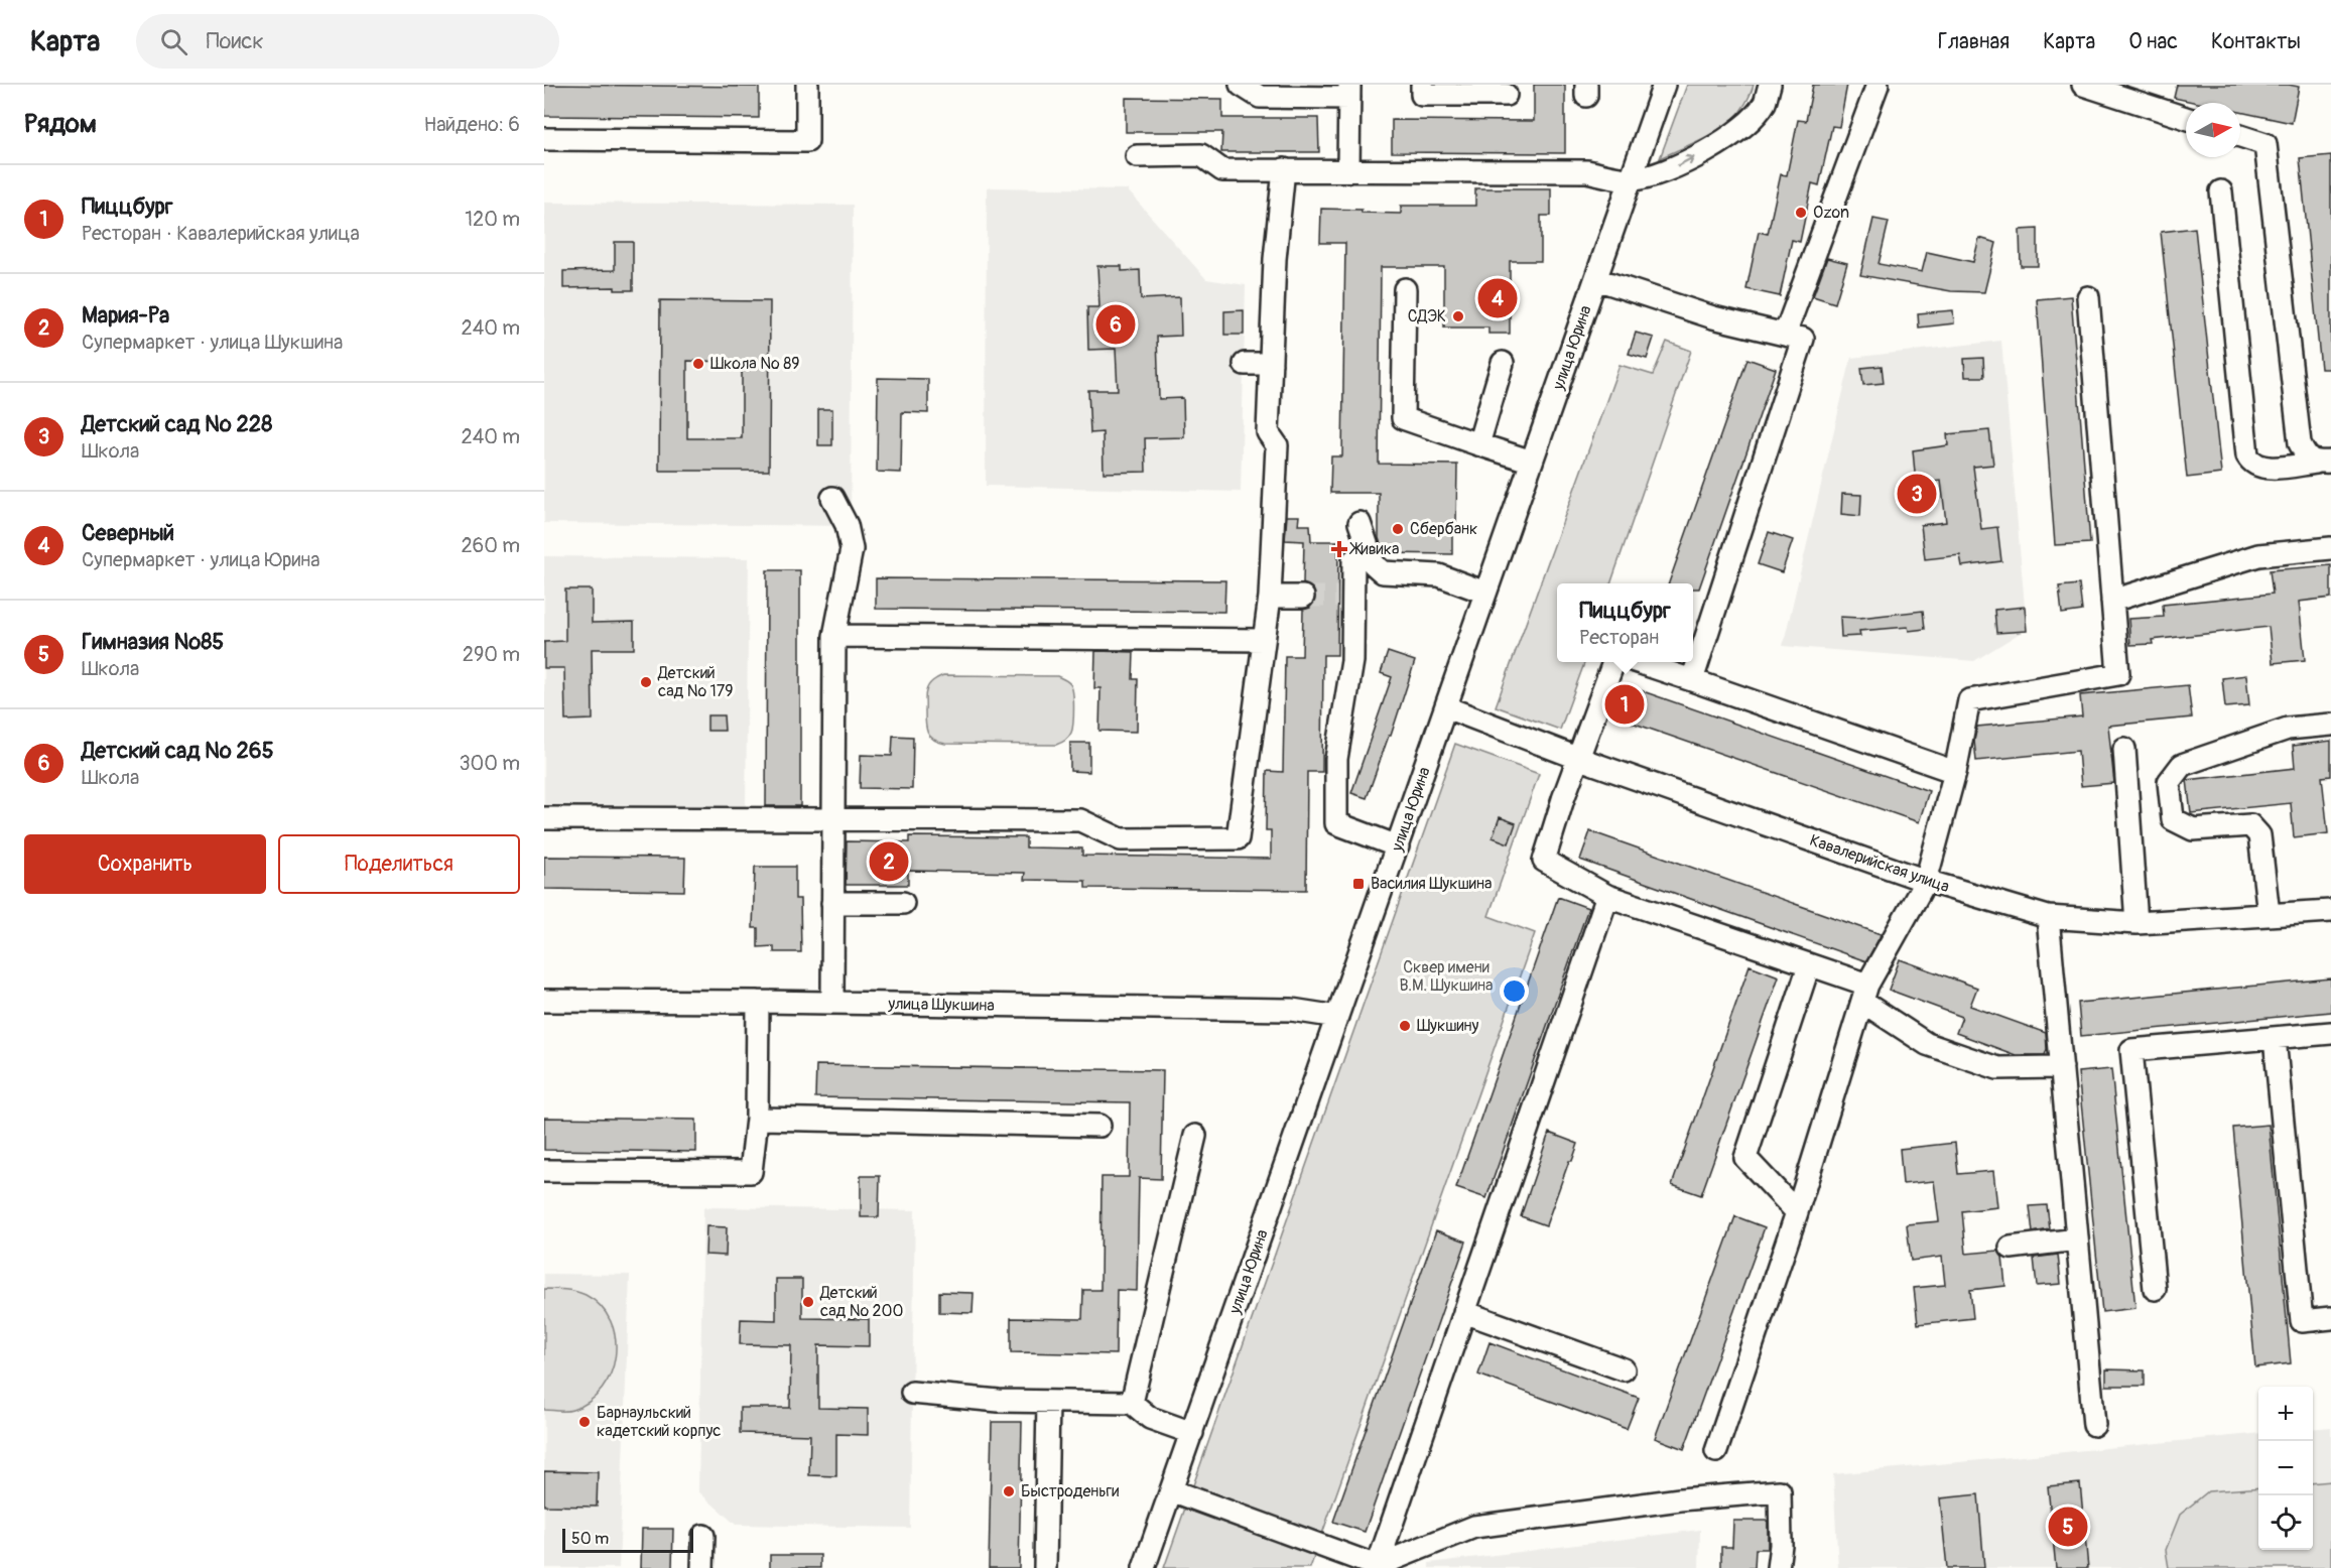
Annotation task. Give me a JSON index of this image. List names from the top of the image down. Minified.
{"streets":{"street":["улица Юрина","Кавалерийская улица","улица Шукшина"]},"crossings":[["улица Юрина","Кавалерийская улица"],["улица Юрина","улица Шукшина"]],"parks":["Сквер имени В.М. Шукшина"],"places":{"other":["Ozon","СДЭК","Школа № 89","Сбербанк","Детский сад № 179","Шукшину","Детский сад № 200","Барнаульский кадетский корпус","Быстроденьги"],"health":["Живика"],"transit":["Василия Шукшина"]},"scale_bar":"50 m","north":"right","page":{"header":"Карта","search":"Поиск","nav":["Главная","Карта","О нас","Контакты"],"heading":["Рядом","Найдено: 6"],"list":[{"mark":"1","name":"Пиццбург","note":"Ресторан · Кавалерийская улица","value":"120 m"},{"mark":"2","name":"Мария-Ра","note":"Супермаркет · улица Шукшина","value":"240 m"},{"mark":"3","name":"Детский сад № 228","note":"Школа","value":"240 m"},{"mark":"4","name":"Северный","note":"Супермаркет · улица Юрина","value":"260 m"},{"mark":"5","name":"Гимназия №85","note":"Школа","value":"290 m"},{"mark":"6","name":"Детский сад № 265","note":"Школа","value":"300 m"}],"pins":["4","6","3","1","2","5"],"popup":["Пиццбург","Ресторан"],"buttons":["Сохранить","Поделиться"],"map_buttons":["+","−"],"scale":"50 m"}}
